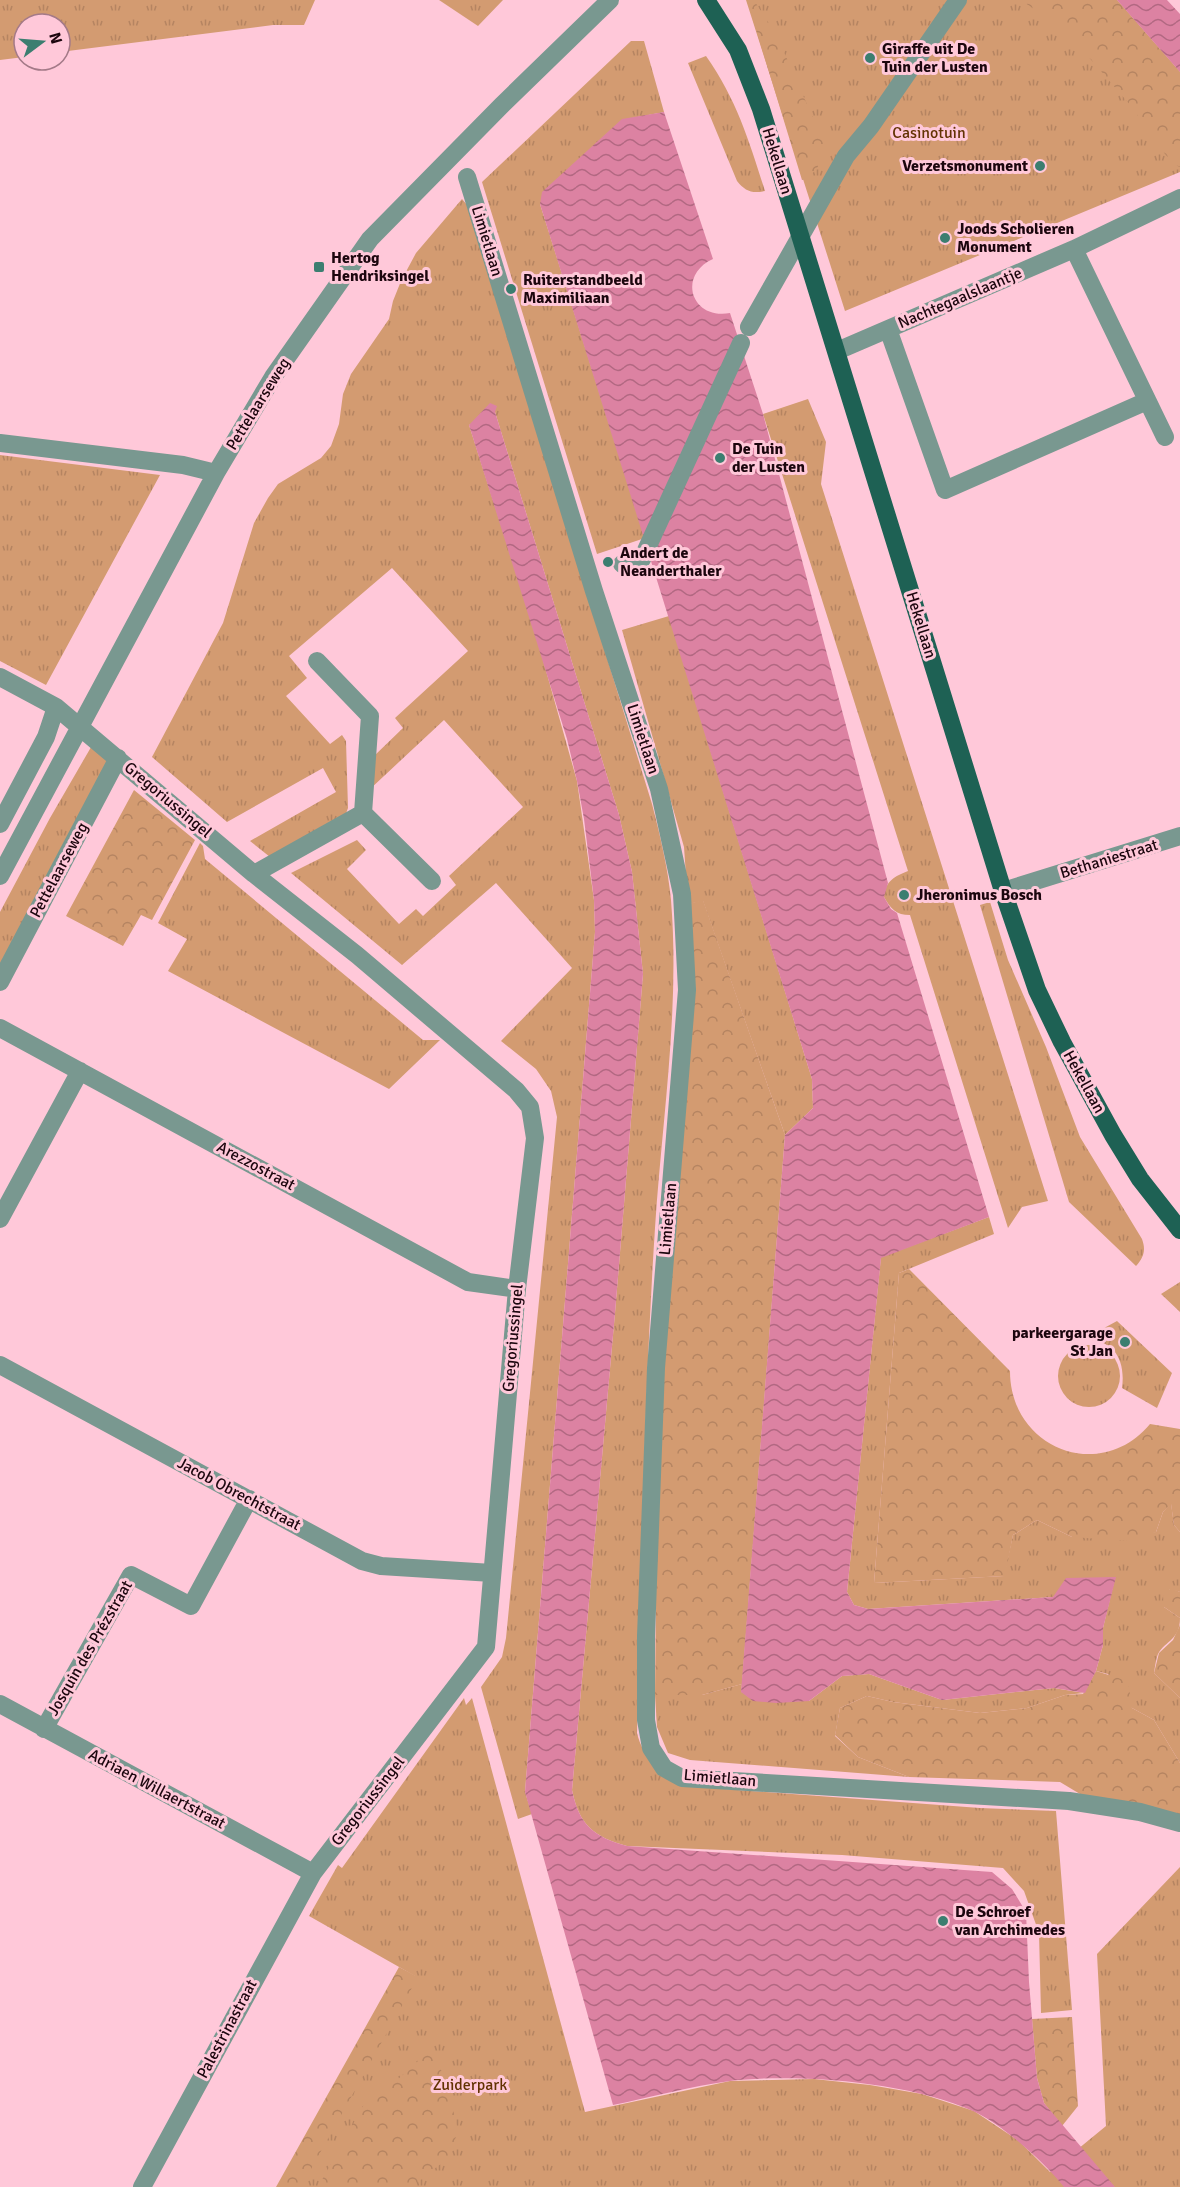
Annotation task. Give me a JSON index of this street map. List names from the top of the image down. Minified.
{"streets":{"main road":["Hekellaan"],"street":["Limietlaan","Nachtegaalslaantje","Pettelaarseweg","Gregoriussingel","Bethaniestraat","Arezzostraat","Jacob Obrechtstraat","Josquin des Prézstraat","Adriaen Willaertstraat","Palestrinastraat"]},"crossings":[["Hekellaan","Nachtegaalslaantje"],["Hekellaan","Bethaniestraat"],["Pettelaarseweg","Gregoriussingel"],["Gregoriussingel","Arezzostraat"],["Gregoriussingel","Jacob Obrechtstraat"],["Gregoriussingel","Adriaen Willaertstraat"],["Gregoriussingel","Palestrinastraat"],["Jacob Obrechtstraat","Josquin des Prézstraat"],["Josquin des Prézstraat","Adriaen Willaertstraat"],["Adriaen Willaertstraat","Palestrinastraat"]],"parks":["Casinotuin","Zuiderpark"],"places":{"other":["Giraffe uit De Tuin der Lusten","Verzetsmonument","Joods Scholieren Monument","Ruiterstandbeeld Maximiliaan","De Tuin der Lusten","Andert de Neanderthaler","Jheronimus Bosch","parkeergarage St Jan","De Schroef van Archimedes"],"transit":["Hertog Hendriksingel"]},"north":"right"}
